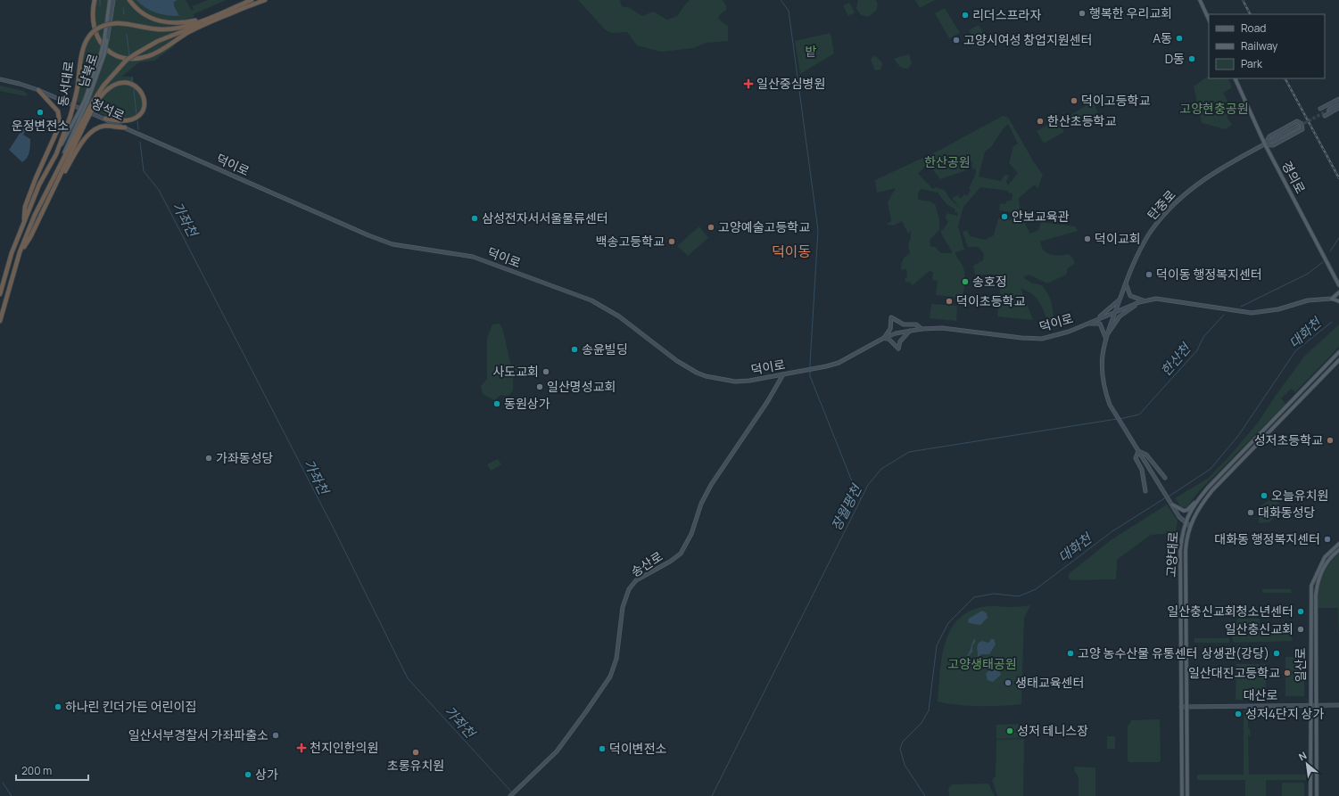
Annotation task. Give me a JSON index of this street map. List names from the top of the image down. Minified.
{"streets":{"highway":["동서대로"],"main road":["남북로","청석로","덕이로","경의로","탄중로","고양대로","송산로","일산로","대산로"]},"crossings":[["남북로","동서대로"],["청석로","덕이로"],["덕이로","탄중로"],["덕이로","송산로"],["경의로","탄중로"],["고양대로","대산로"],["일산로","대산로"]],"districts":["덕이동"],"water":["가좌천","대화천","한산천","장월평천"],"parks":["밭","고양현충공원","한산공원","고양생태공원"],"places":{"other":["행복한 우리교회","리더스프라자","A동","고양시여성 창업지원센터","D동","덕이고등학교","운정변전소","한산초등학교","안보교육관","삼성전자서서울물류센터","고양예술고등학교","덕이교회","백송고등학교","덕이동 행정복지센터","송호정","덕이초등학교","송윤빌딩","사도교회","일산명성교회","동원상가","성저초등학교","가좌동성당","오늘유치원","대화동성당","대화동 행정복지센터","일산충신교회청소년센터","일산충신교회","고양 농수산물 유통센터","상생관(강당)","일산대진고등학교","생태교육센터","하나린 킨더가든 어린이집","성저4단지 상가","성저 테니스장","일산서부경찰서 가좌파출소","덕이변전소","초롱유치원","상가"],"health":["일산중심병원","천지인한의원"]},"legend":["Road","Railway","Park"],"scale_bar":"200 m","north":"top left"}
